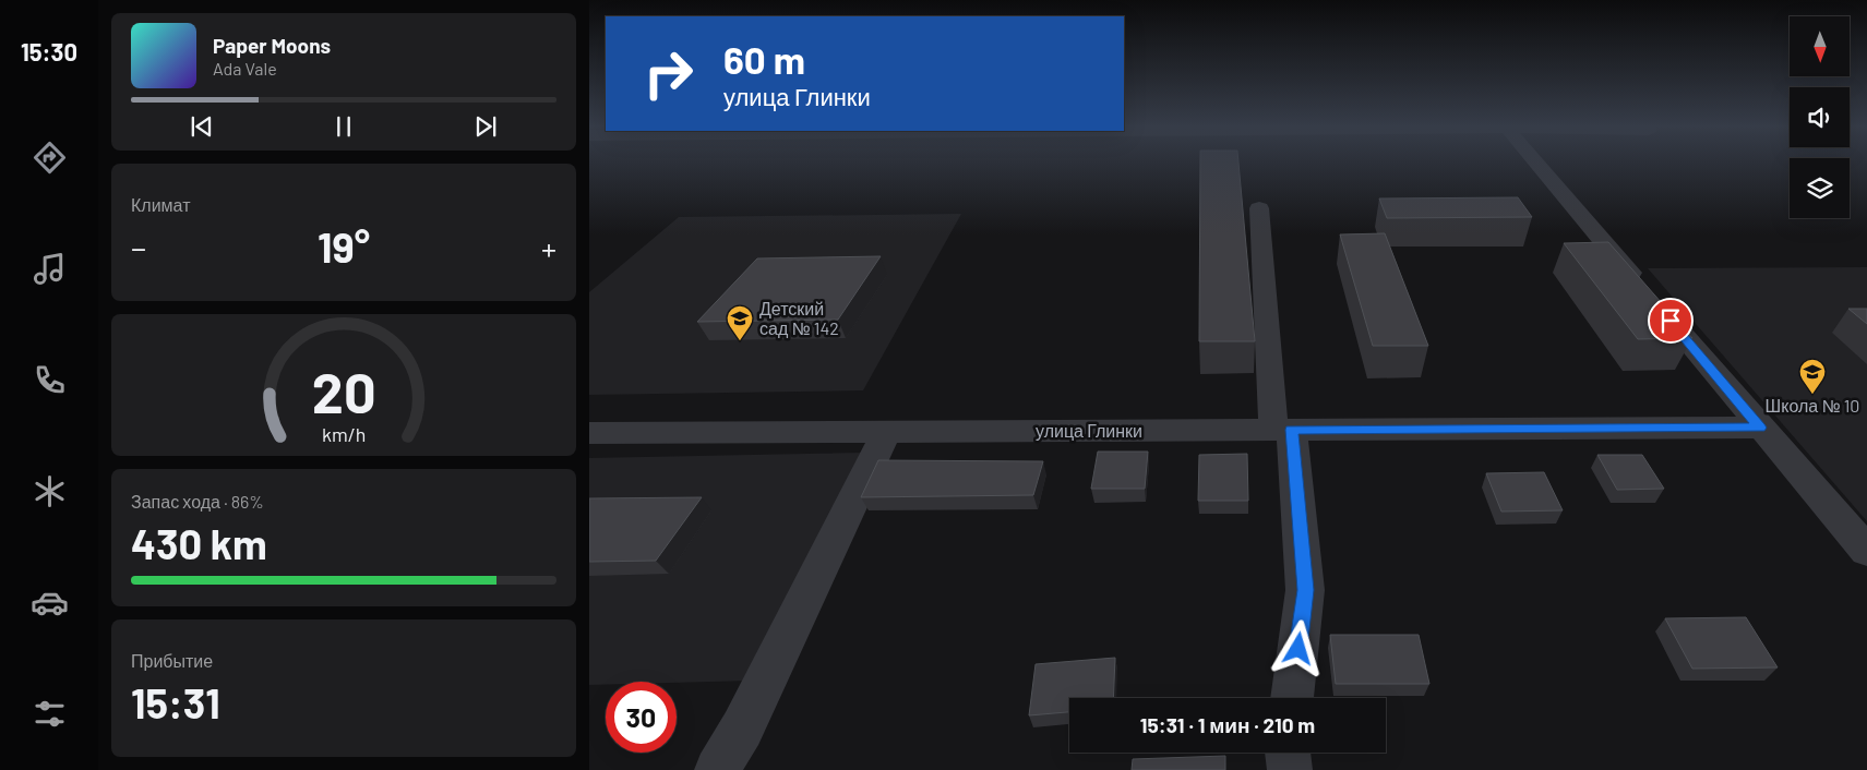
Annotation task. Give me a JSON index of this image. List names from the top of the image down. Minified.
{"streets":{"street":["улица Глинки"]},"places":{"school or university":["Детский сад № 142","Школа № 10"]},"north":"bottom","page":{"tabs":"15:30","turn":["60 m","улица Глинки"],"song":["Paper Moons","Ada Vale"],"tile":["Климат",["Запас хода · 86%","430 km"],["Прибытие","15:31"]],"heat":["−","19°","+"],"limit":"30","trip":"15:31 · 1 мин · 210 m","gauge":["20","km/h"]}}
